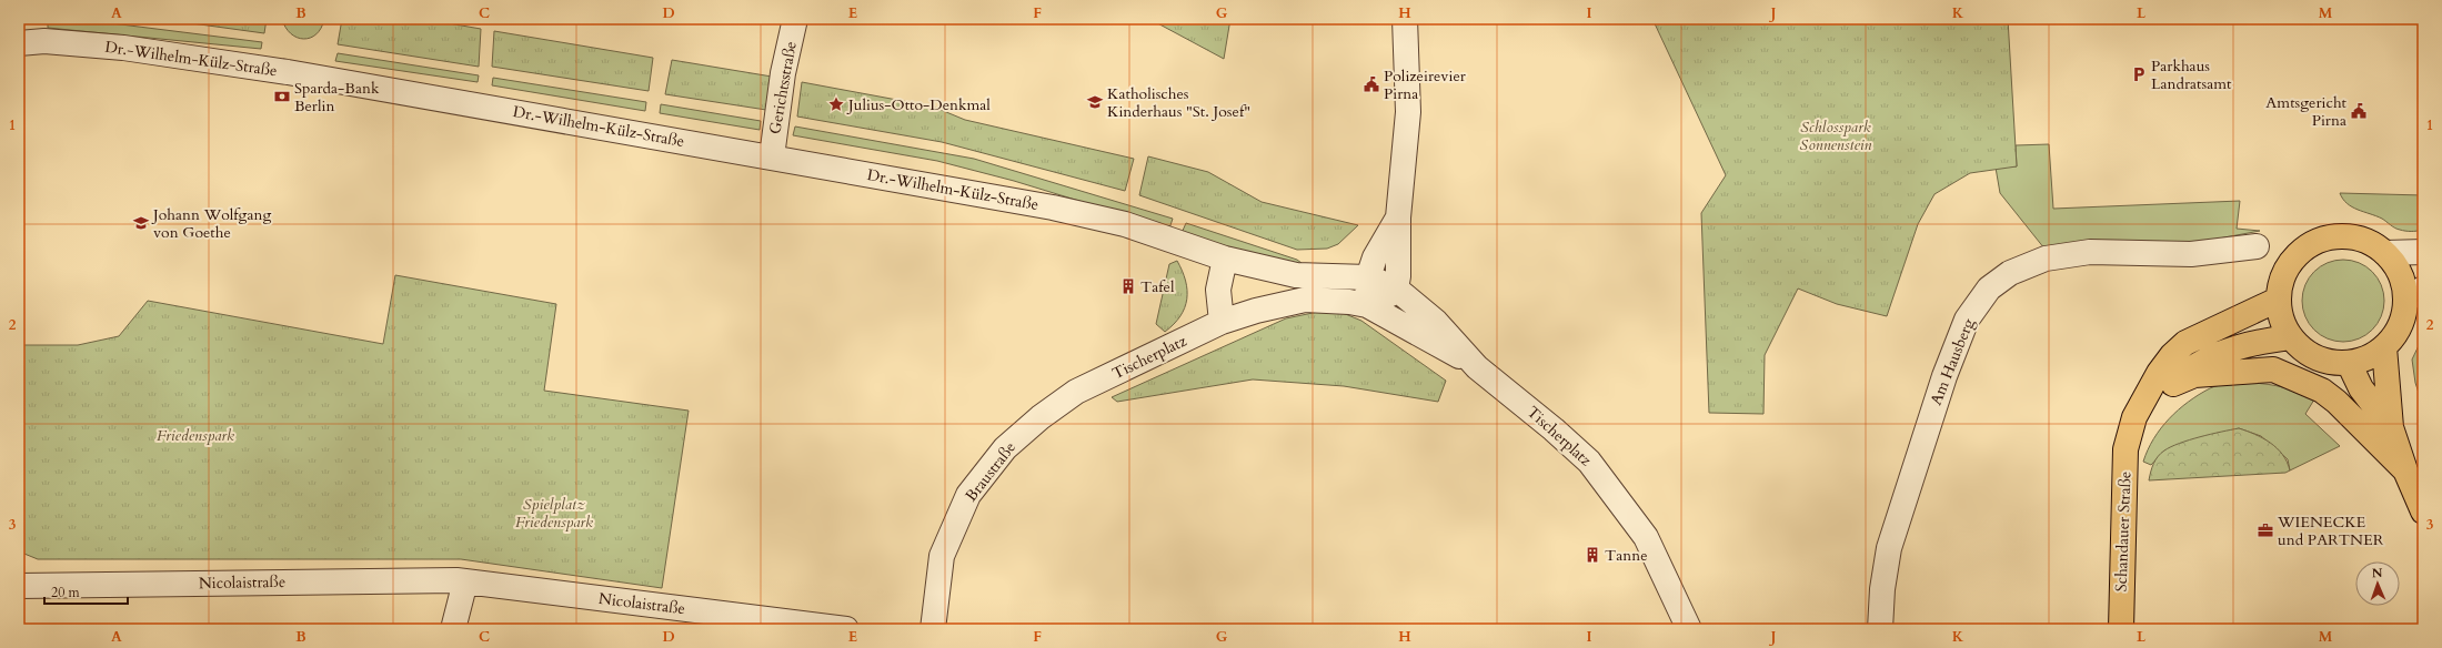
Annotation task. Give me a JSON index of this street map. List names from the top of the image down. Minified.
{"streets":{"main road":["Schandauer Straße"],"street":["Dr.-Wilhelm-Külz-Straße","Gerichtsstraße","Tischerplatz","Am Hausberg","Braustraße","Nicolaistraße"]},"crossings":[["Dr.-Wilhelm-Külz-Straße","Gerichtsstraße"],["Dr.-Wilhelm-Külz-Straße","Tischerplatz"],["Tischerplatz","Braustraße"]],"parks":["Schlosspark Sonnenstein","Friedenspark","Spielplatz Friedenspark"],"places":{"parking":["Parkhaus Landratsamt"],"public building":["Polizeirevier Pirna","Amtsgericht Pirna"],"bank":["Sparda-Bank Berlin"],"school or university":["Katholisches Kinderhaus \"St. Josef\"","Johann Wolfgang von Goethe"],"place":["Julius-Otto-Denkmal"],"building":["Tafel","Tanne"],"office":["WIENECKE und PARTNER"]},"scale_bar":"20 m","north":"top","grid":{"columns":["A","B","C","D","E","F","G","H","I","J","K","L","M"],"rows":["1","2","3"]}}
